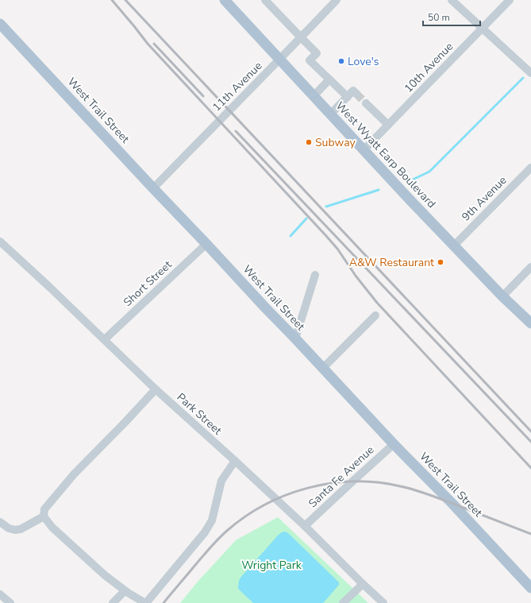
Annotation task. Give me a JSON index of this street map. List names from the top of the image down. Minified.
{"streets":{"main road":["West Trail Street","West Wyatt Earp Boulevard"],"street":["10th Avenue","11th Avenue","9th Avenue","Short Street","Park Street","Santa Fe Avenue"]},"crossings":[["10th Avenue","West Wyatt Earp Boulevard"],["11th Avenue","West Trail Street"],["11th Avenue","West Wyatt Earp Boulevard"],["West Trail Street","Short Street"],["West Trail Street","Santa Fe Avenue"],["West Wyatt Earp Boulevard","9th Avenue"],["Short Street","Park Street"],["Park Street","Santa Fe Avenue"]],"parks":["Wright Park"],"places":["Love's","Subway","A&W Restaurant"],"scale_bar":"50 m"}
